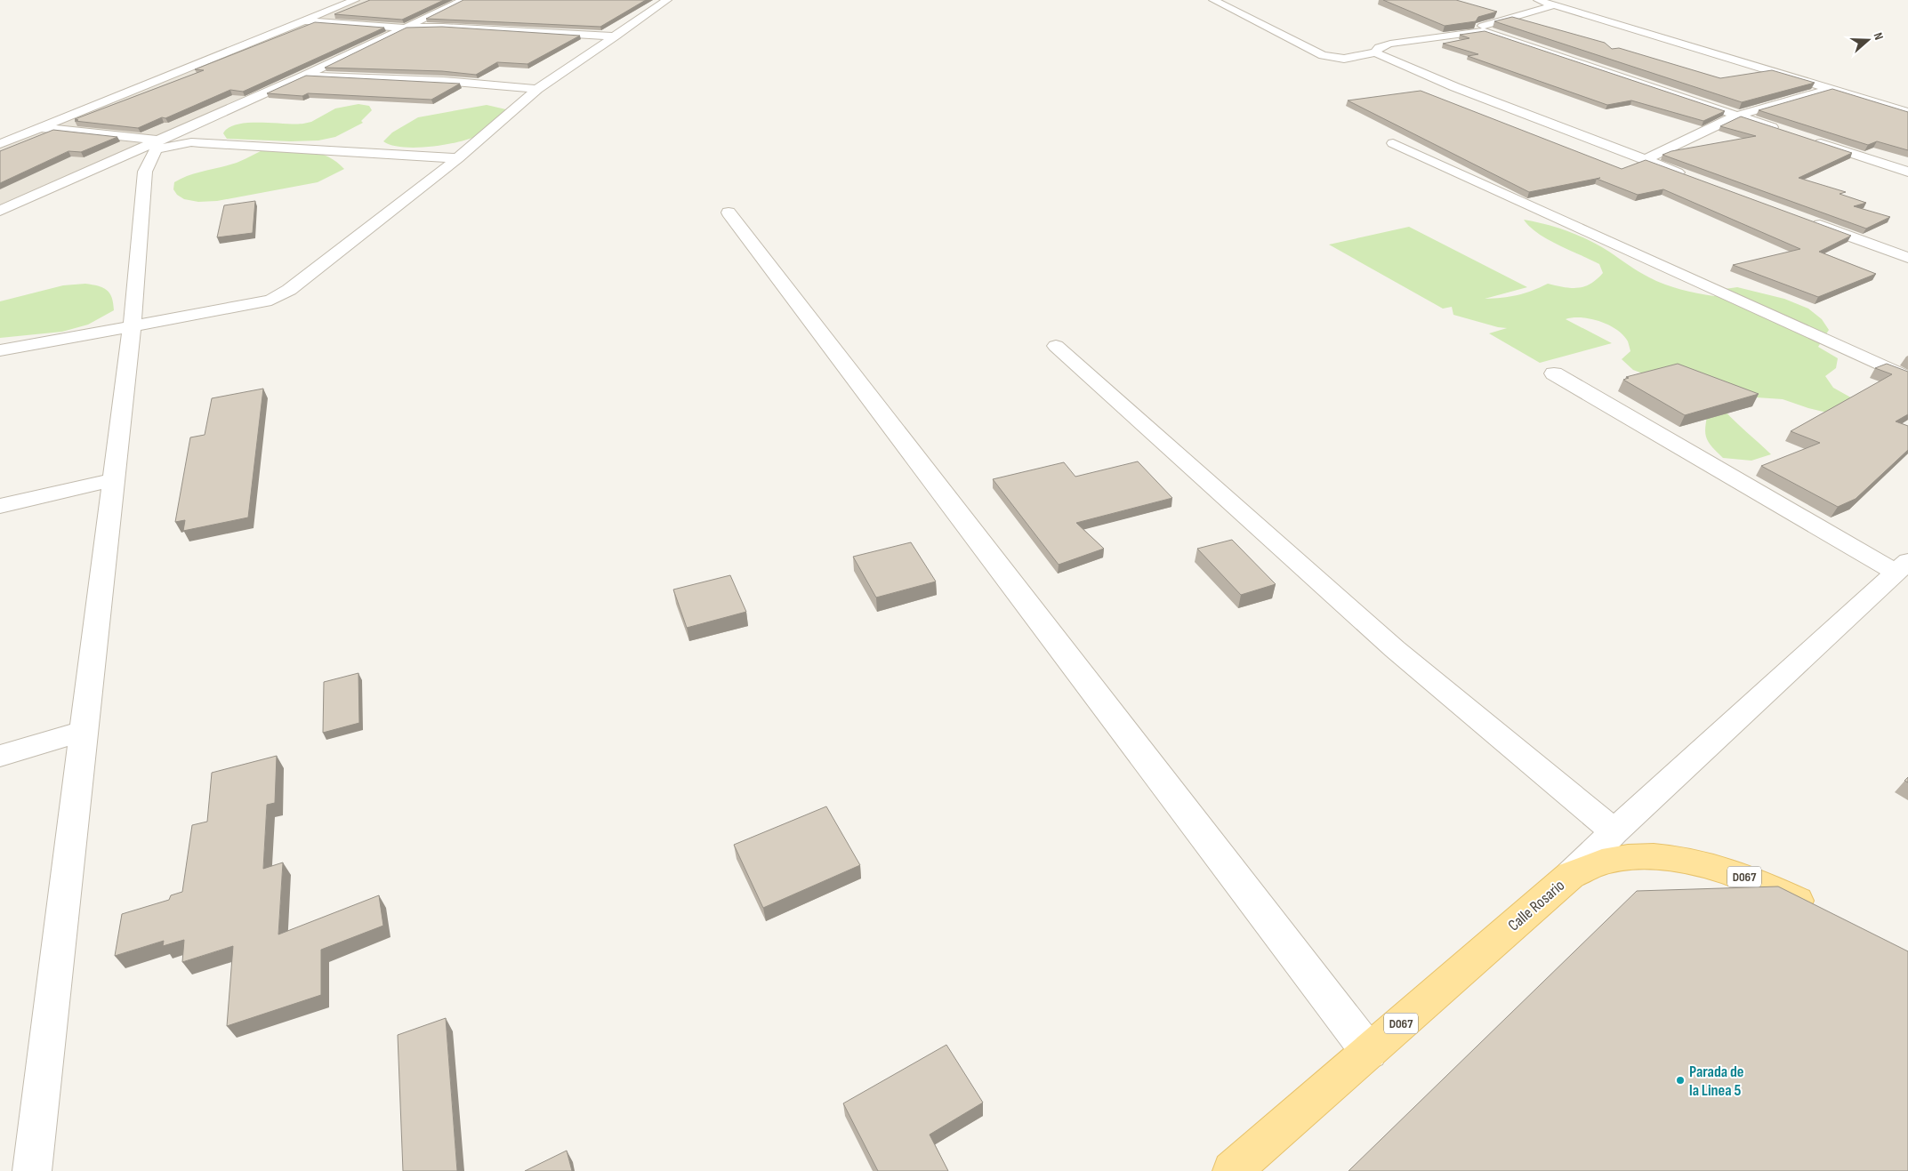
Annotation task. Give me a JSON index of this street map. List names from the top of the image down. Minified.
{"streets":{"main road":["D067","Calle Rosario"]},"places":["Parada de la Linea 5"],"north":"right"}
